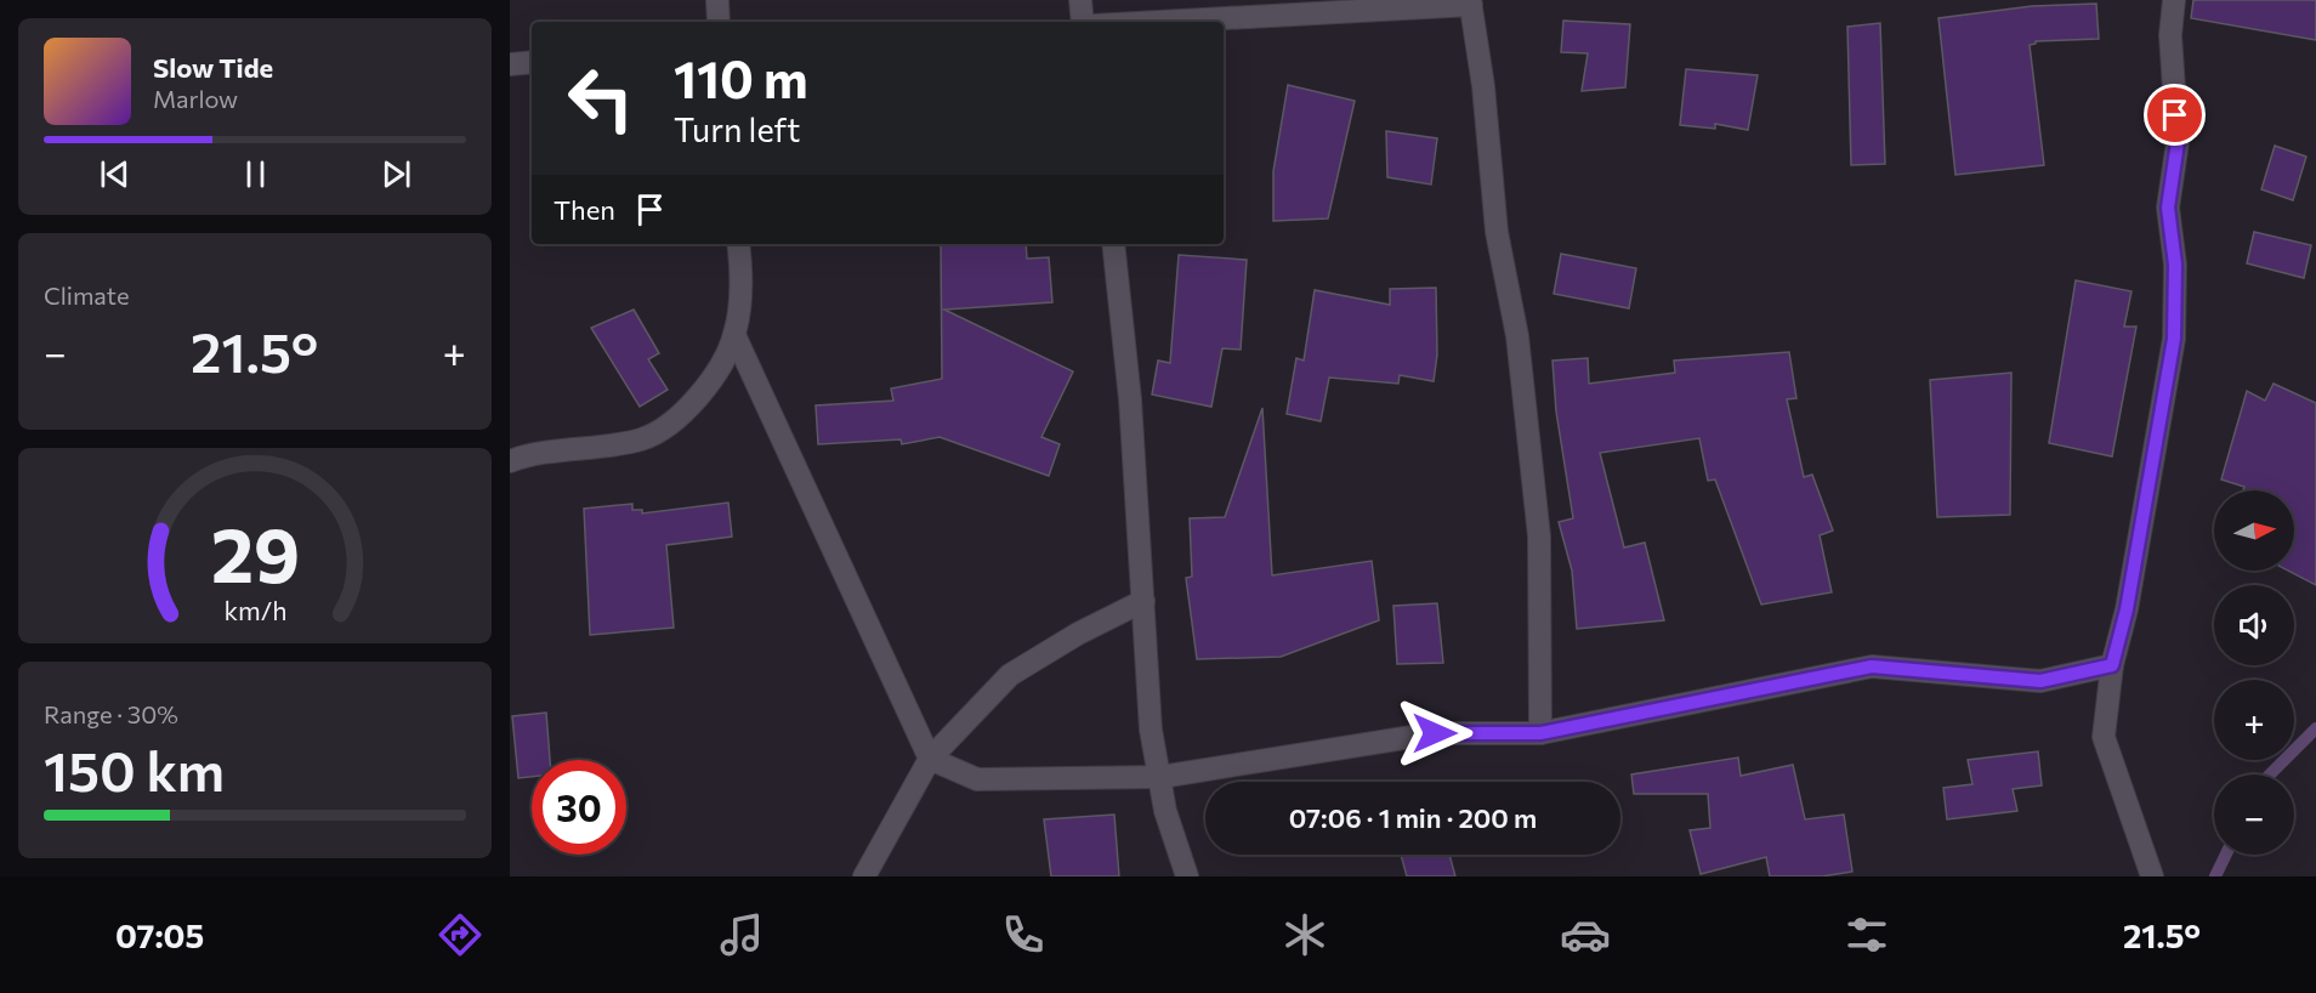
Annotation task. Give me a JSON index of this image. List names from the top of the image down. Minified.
{"north":"right","page":{"turn":["110 m","Turn left"],"song":["Slow Tide","Marlow"],"then":"Then","tile":["Climate",["Range · 30%","150 km"]],"heat":["−","21.5°","+"],"map_buttons":["+","−"],"limit":"30","trip":"07:06 · 1 min · 200 m","tabs":["07:05","21.5°"],"gauge":["29","km/h"]}}
